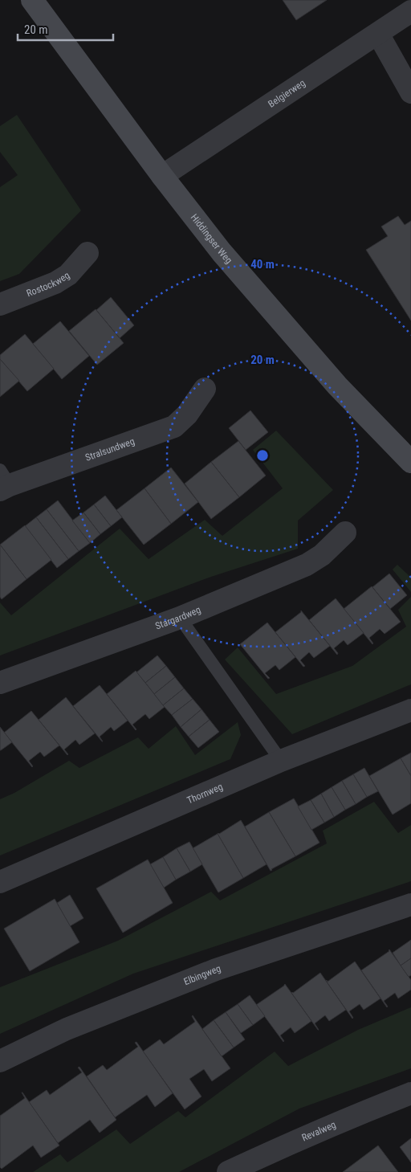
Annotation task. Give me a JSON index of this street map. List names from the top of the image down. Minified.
{"streets":{"main road":["Hiddingser Weg"],"street":["Belgierweg","Rostockweg","Stralsundweg","Stargardweg","Thornweg","Elbingweg","Revalweg"]},"crossings":[["Belgierweg","Hiddingser Weg"]],"scale_bar":"20 m","rings":["40 m","20 m"]}
